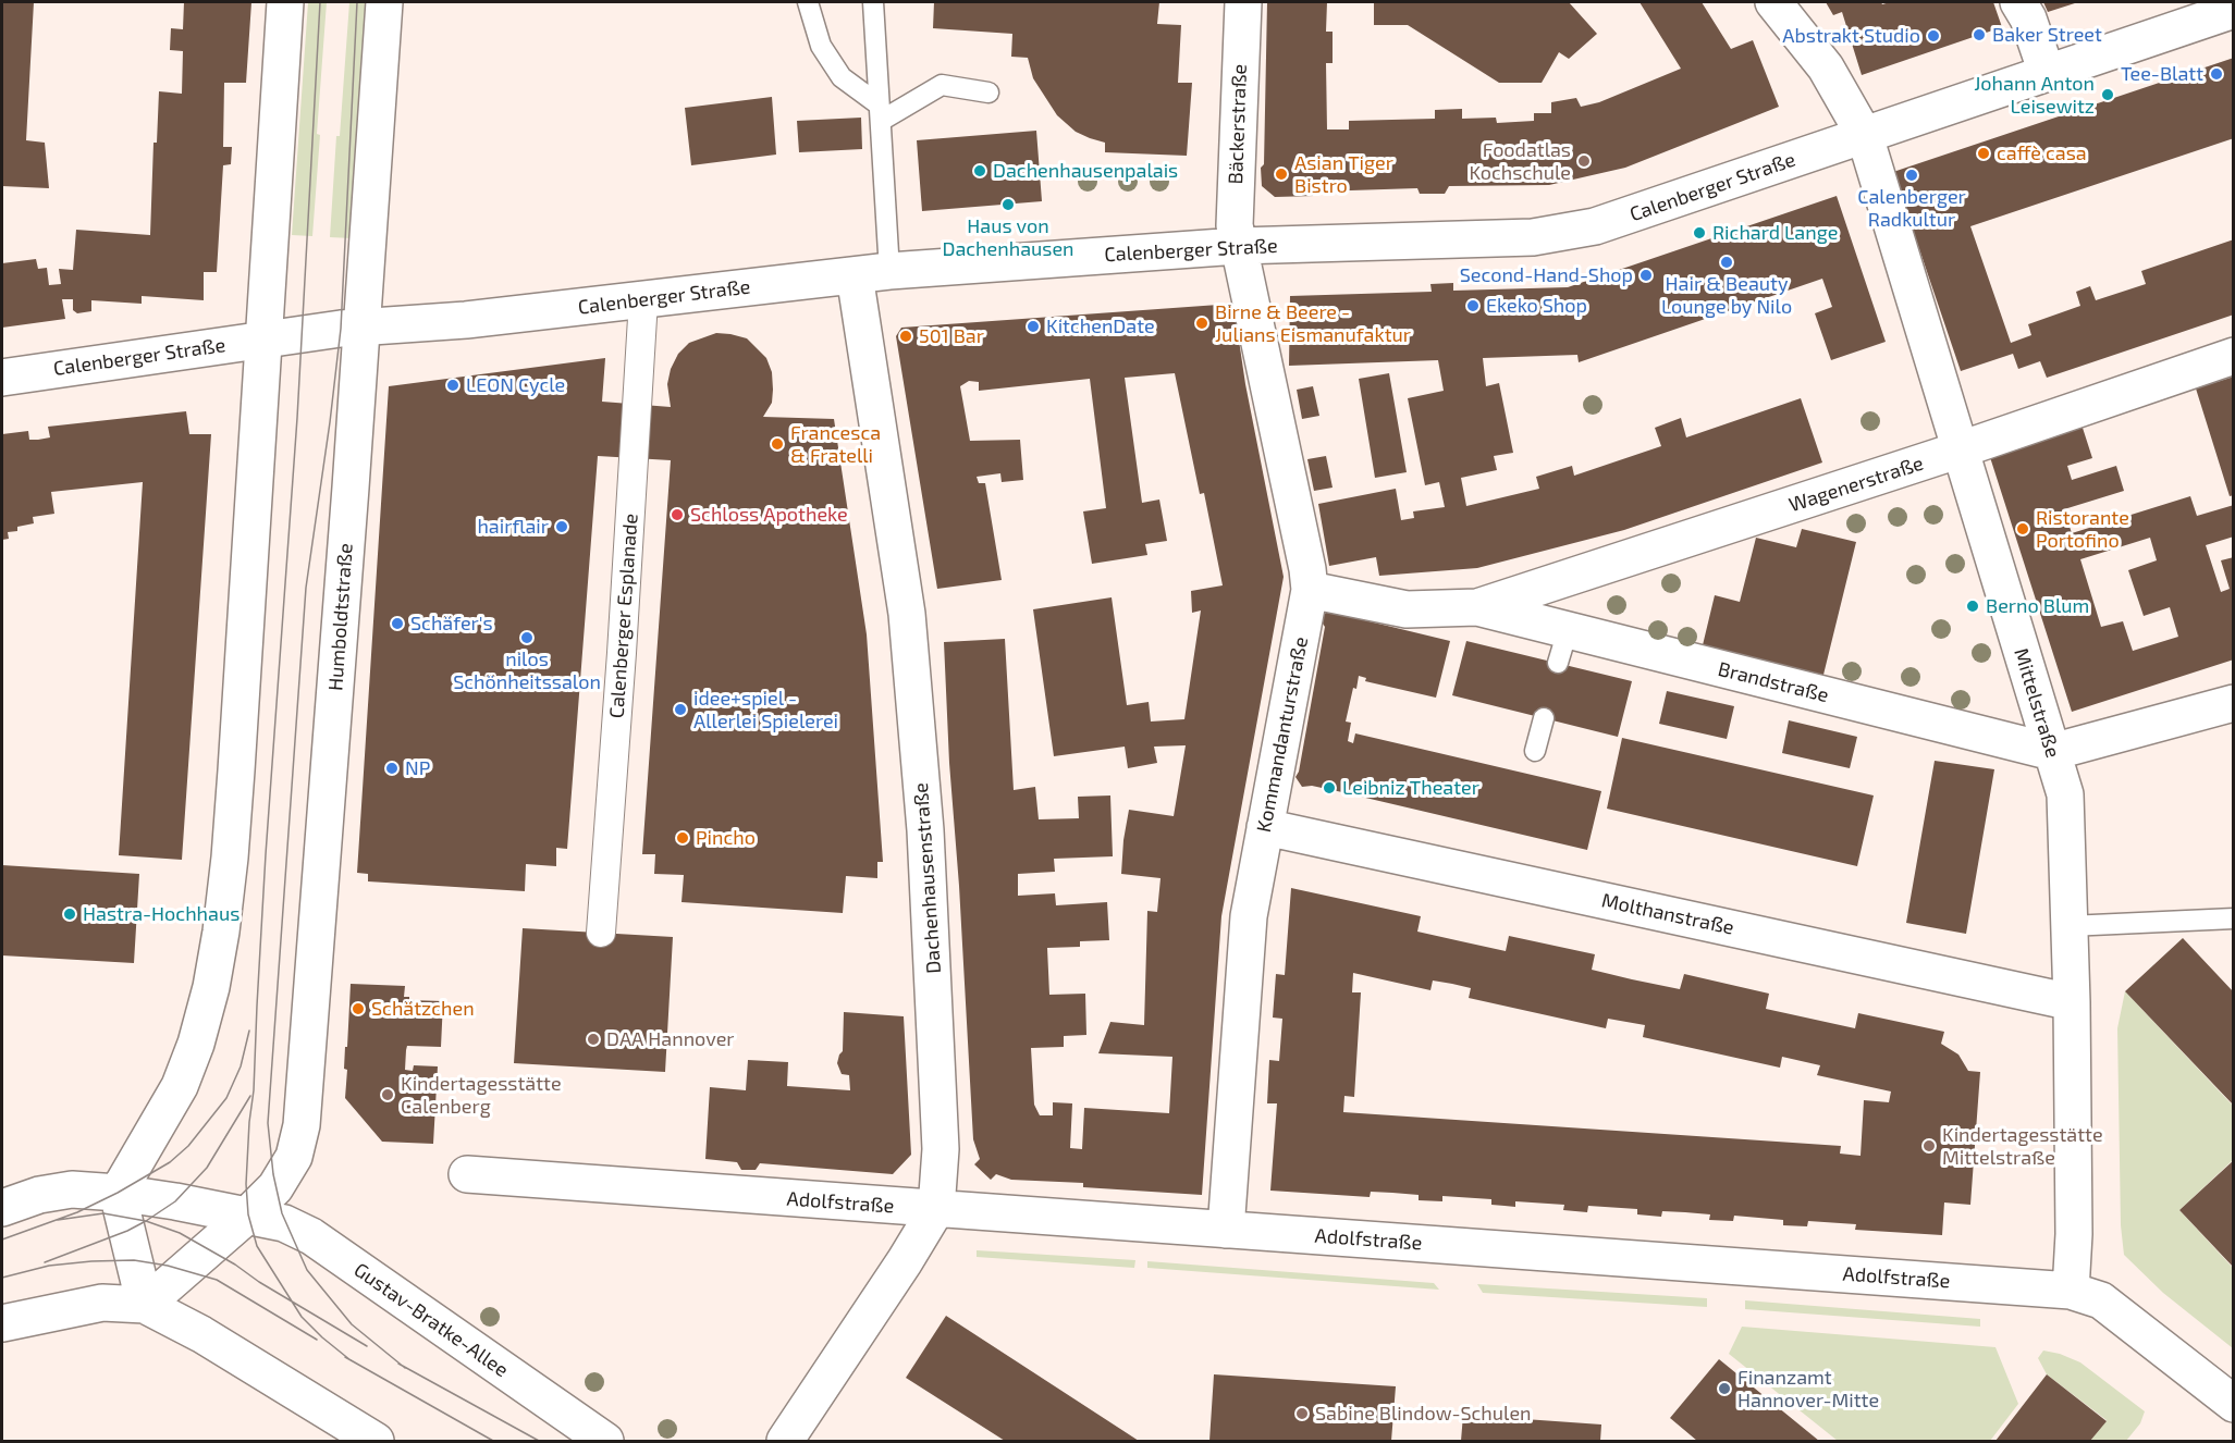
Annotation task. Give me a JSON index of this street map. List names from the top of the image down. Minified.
{"streets":{"street":["Bäckerstraße","Calenberger Straße","Wagenerstraße","Calenberger Esplanade","Humboldtstraße","Brandstraße","Mittelstraße","Kommandanturstraße","Dachenhausenstraße","Molthanstraße","Adolfstraße","Gustav-Bratke-Allee"]},"crossings":[["Bäckerstraße","Calenberger Straße"],["Bäckerstraße","Kommandanturstraße"],["Calenberger Straße","Calenberger Esplanade"],["Calenberger Straße","Humboldtstraße"],["Calenberger Straße","Mittelstraße"],["Calenberger Straße","Kommandanturstraße"],["Calenberger Straße","Dachenhausenstraße"],["Wagenerstraße","Brandstraße"],["Wagenerstraße","Mittelstraße"],["Humboldtstraße","Gustav-Bratke-Allee"],["Brandstraße","Mittelstraße"],["Brandstraße","Kommandanturstraße"],["Mittelstraße","Molthanstraße"],["Mittelstraße","Adolfstraße"],["Kommandanturstraße","Molthanstraße"],["Kommandanturstraße","Adolfstraße"],["Dachenhausenstraße","Adolfstraße"]],"places":["Baker Street","Abstrakt Studio","Tee-Blatt","Johann Anton Leisewitz","caffè casa","Foodatlas Kochschule","Dachenhausenpalais","Asian Tiger Bistro","Calenberger Radkultur","Haus von Dachenhausen","Richard Lange","Hair & Beauty Lounge by Nilo","Second-Hand-Shop","Ekeko Shop","Birne & Beere - Julians Eismanufaktur","KitchenDate","501 Bar","LEON Cycle","Francesca & Fratelli","Schloss Apotheke","hairflair","Ristorante Portofino","Berno Blum","Schäfer's","nilos Schönheitssalon","idee+spiel - Allerlei Spielerei","NP","Leibniz Theater","Pincho","Hastra-Hochhaus","Schätzchen","DAA Hannover","Kindertagesstätte Calenberg","Kindertagesstätte Mittelstraße","Finanzamt Hannover-Mitte","Sabine Blindow-Schulen"]}
